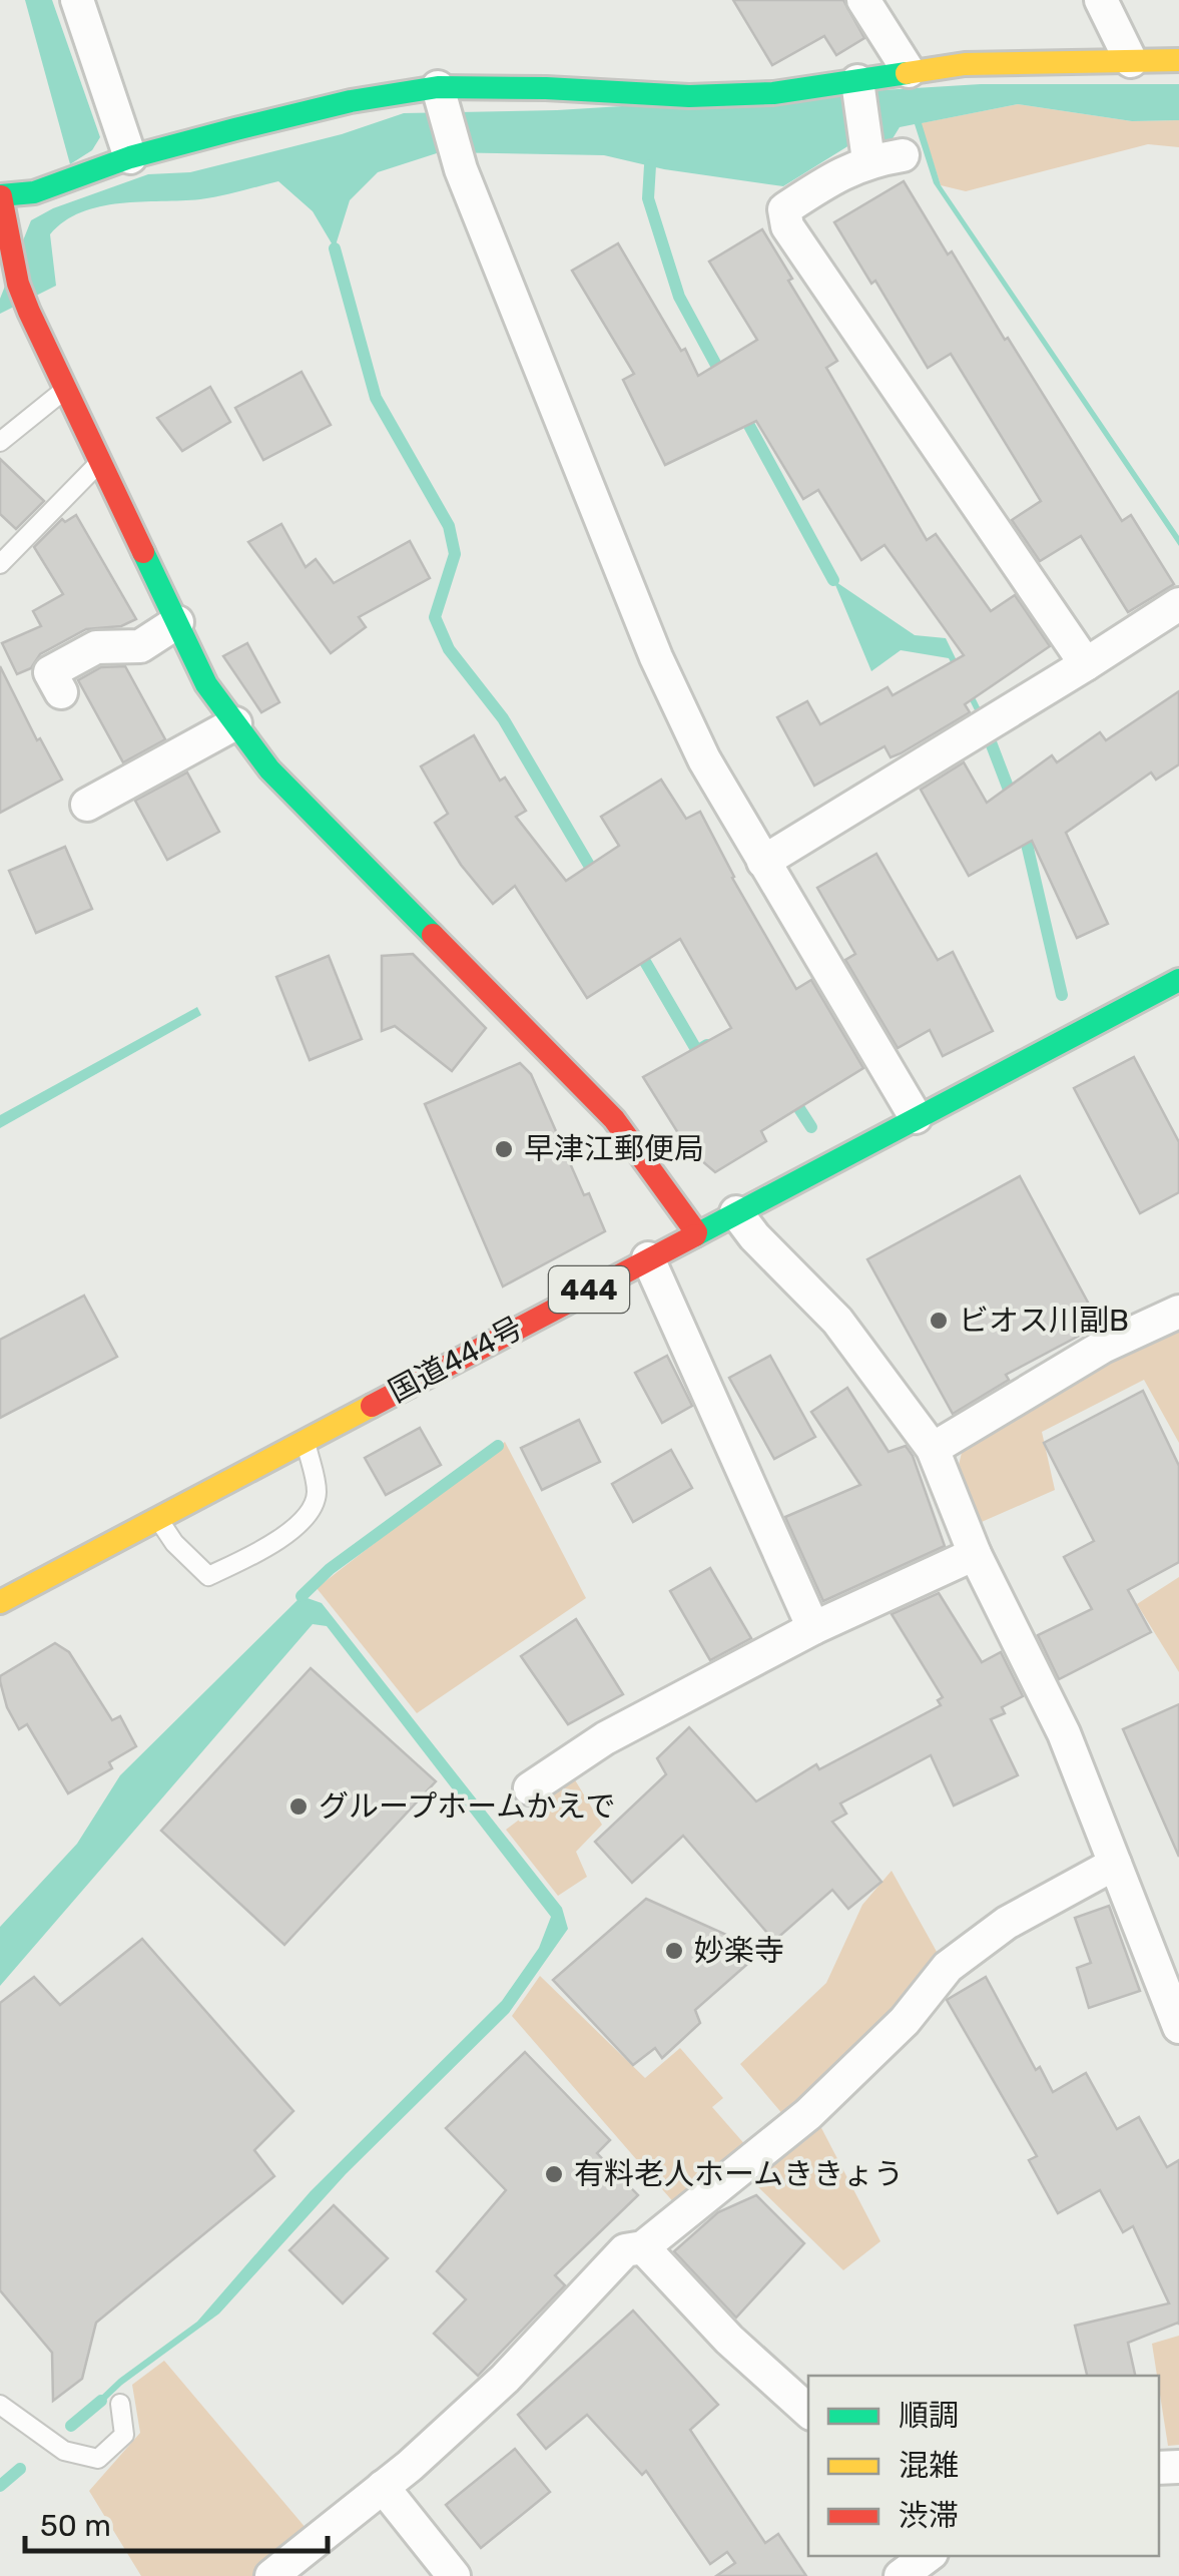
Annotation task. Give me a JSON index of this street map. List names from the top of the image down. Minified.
{"streets":{"main road":["444","国道444号"]},"places":["早津江郵便局","ビオス川副B","グループホームかえで","妙楽寺","有料老人ホームききょう"],"legend":["順調","混雑","渋滞"],"scale_bar":"50 m"}
